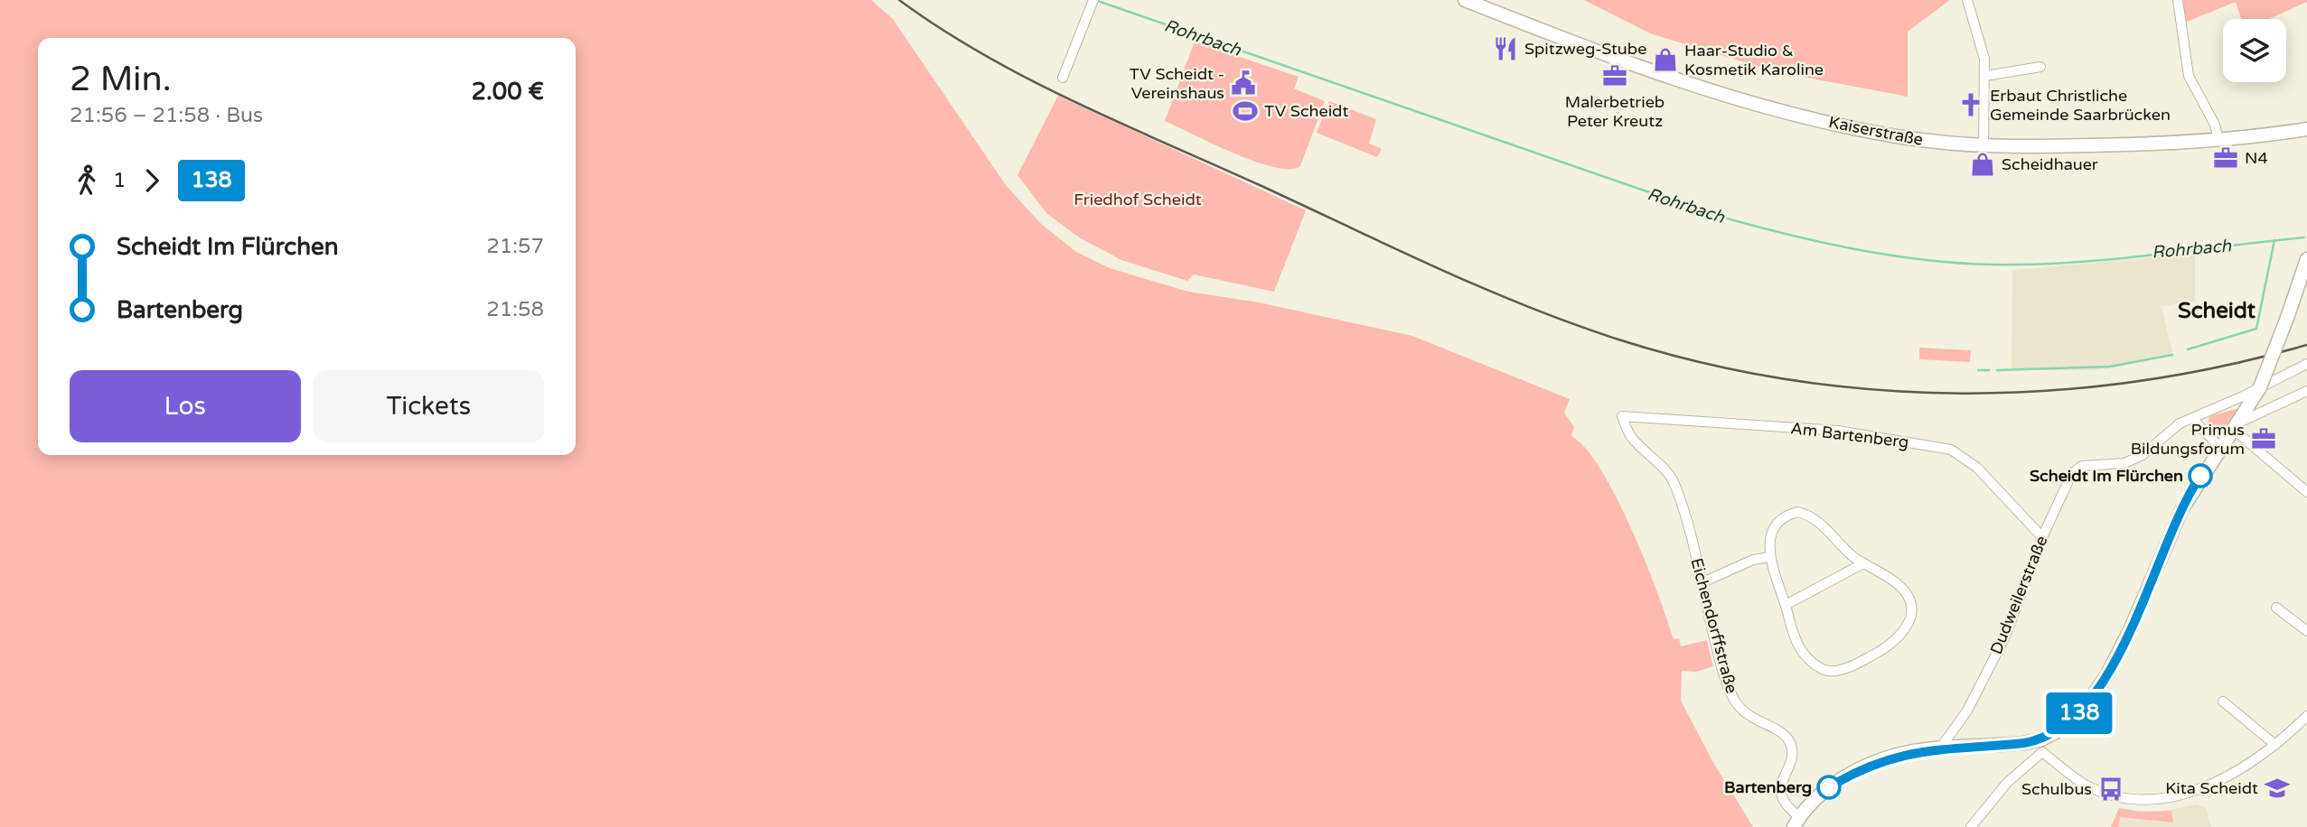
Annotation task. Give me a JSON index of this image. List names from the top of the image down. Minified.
{"streets":{"main road":["Kaiserstraße"],"street":["Am Bartenberg","Dudweilerstraße","Eichendorffstraße"]},"crossings":[["Am Bartenberg","Dudweilerstraße"],["Am Bartenberg","Eichendorffstraße"]],"districts":["Scheidt"],"water":["Rohrbach"],"parks":["Friedhof Scheidt"],"places":{"restaurant":["Spitzweg-Stube"],"shop":["Haar-Studio & Kosmetik Karoline","Scheidhauer"],"office":["Malerbetrieb Peter Kreutz","N4","Primus Bildungsforum"],"public building":["TV Scheidt - Vereinshaus"],"church":["Erbaut Christliche Gemeinde Saarbrücken"],"sports":["TV Scheidt"],"other":["Scheidt Im Flürchen","Bartenberg"],"school or university":["Kita Scheidt"],"bus stop":["Schulbus"]},"lines":["bus line 138"],"page":{"on_map":"138","heading":["2 Min.","21:56 – 21:58 · Bus","2.00 €"],"legs":["1","138"],"list":[{"name":"Scheidt Im Flürchen","value":"21:57"},{"name":"Bartenberg","value":"21:58"}],"buttons":["Los","Tickets"]}}
